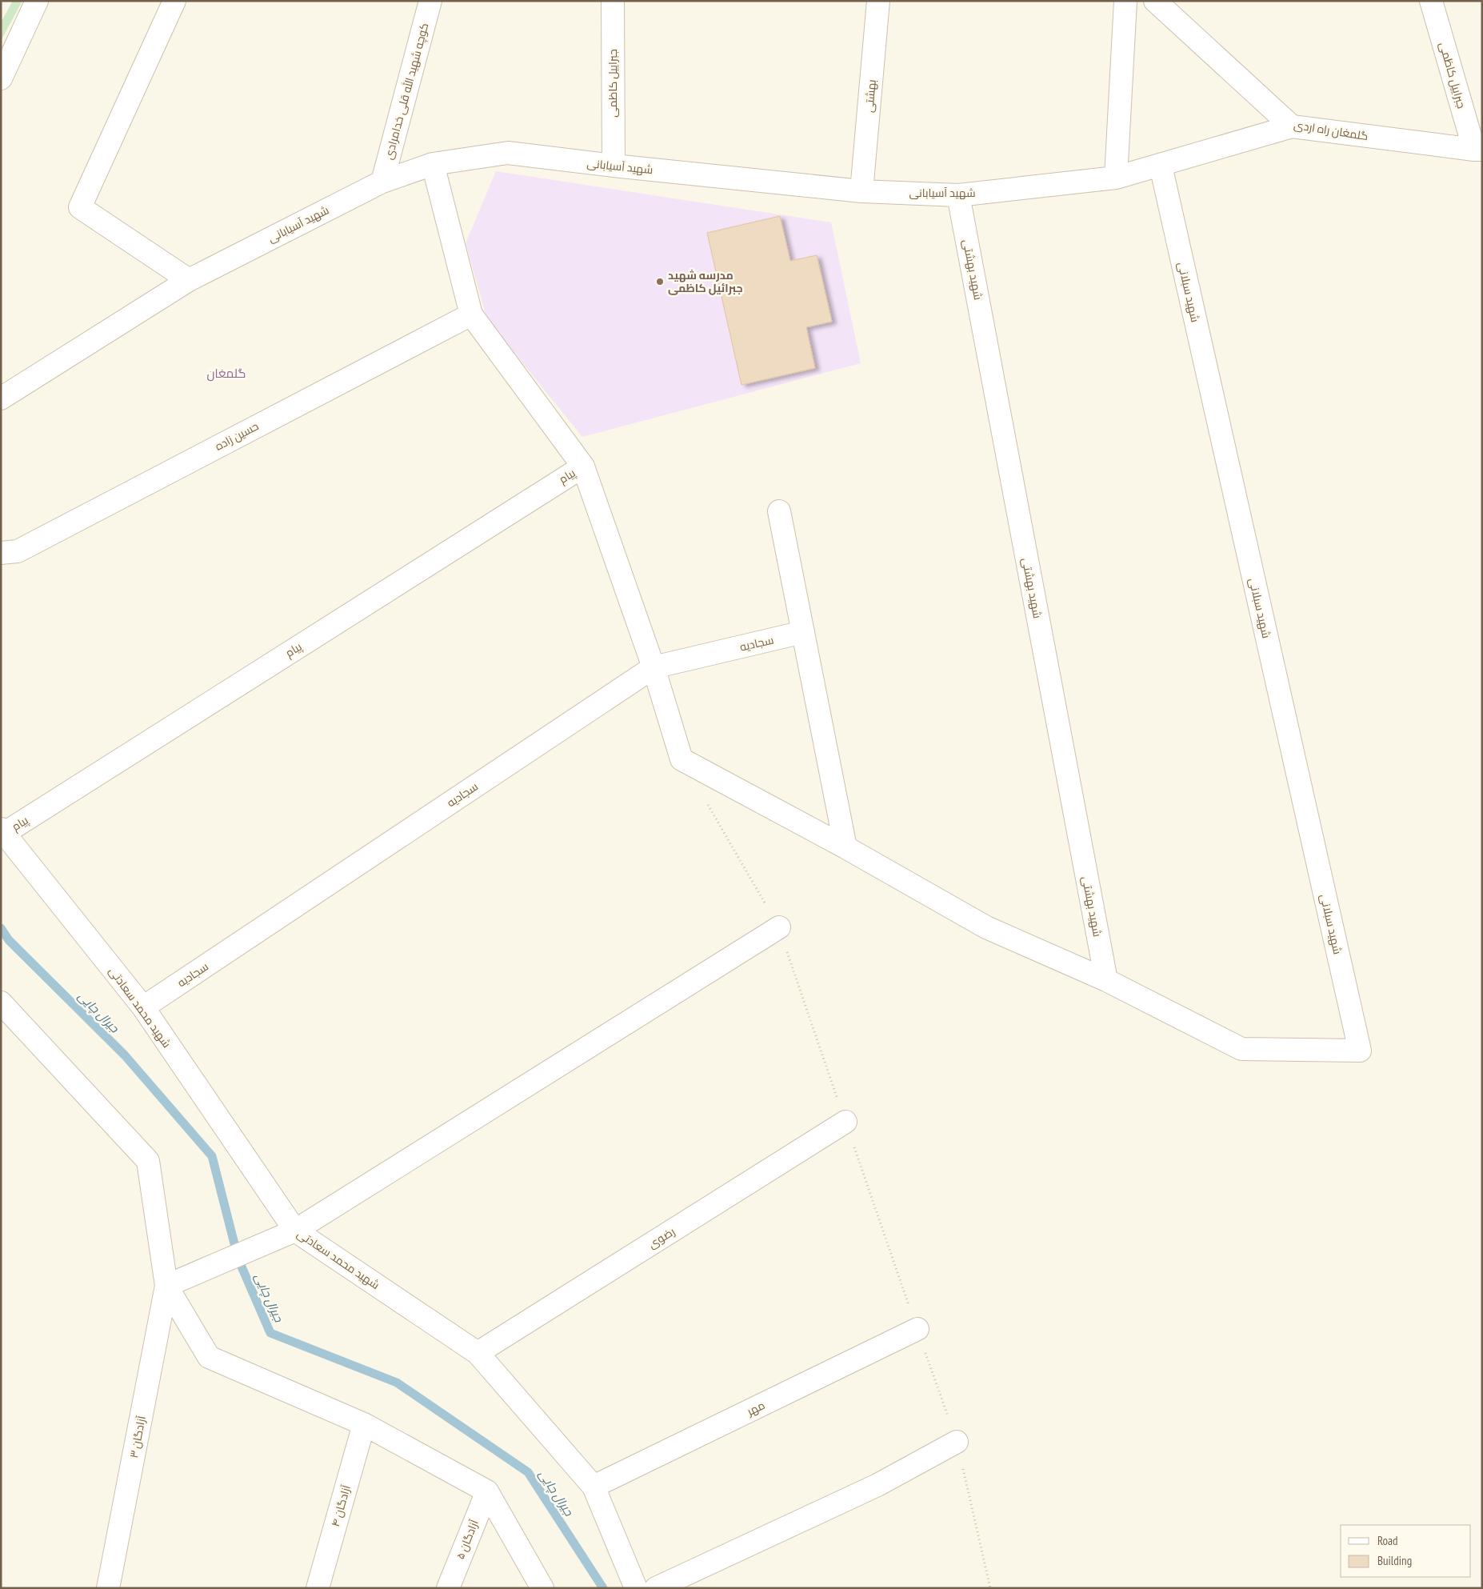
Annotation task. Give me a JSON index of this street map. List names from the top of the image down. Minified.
{"streets":{"street":["جبراییل کاظمی","کوچه شهید الله قلی خدامرادی","بهشتی","گلمغان راه اردی","شهید آسیابانی","شهید بهشتی","شهید سبلانی","حسین زاده","پیام","سجادیه","شهید محمد سعادتی","رضوی","مهر","آزادگان ۳","آزادگان ۴","آزادگان ۵"]},"crossings":[["جبراییل کاظمی","گلمغان راه اردی"],["جبراییل کاظمی","شهید آسیابانی"],["کوچه شهید الله قلی خدامرادی","شهید آسیابانی"],["بهشتی","شهید آسیابانی"],["گلمغان راه اردی","شهید آسیابانی"],["شهید آسیابانی","شهید بهشتی"],["شهید آسیابانی","شهید سبلانی"],["شهید بهشتی","شهید سبلانی"],["پیام","شهید محمد سعادتی"],["سجادیه","شهید محمد سعادتی"],["شهید محمد سعادتی","رضوی"],["شهید محمد سعادتی","مهر"]],"districts":["گلمغان"],"water":["جیرال چایی"],"places":["مدرسه شهید جبرائیل کاظمی"],"legend":["Road","Building"]}
